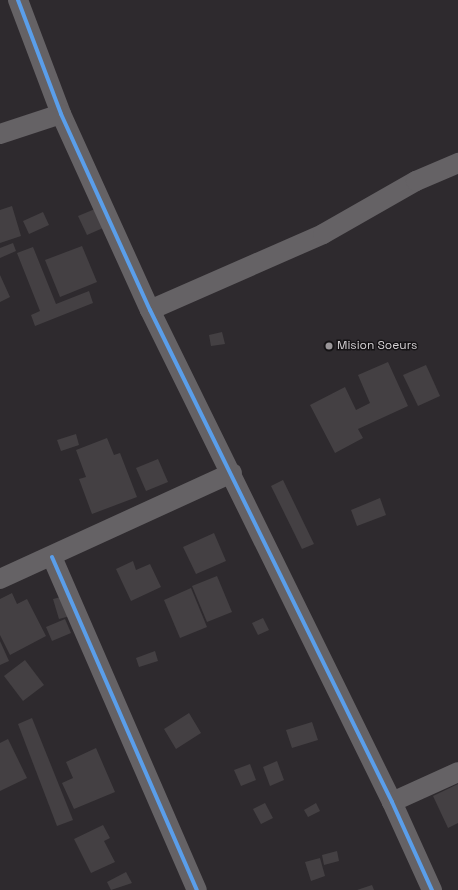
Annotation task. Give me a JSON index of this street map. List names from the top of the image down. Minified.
{"places":["Mision Soeurs"]}
